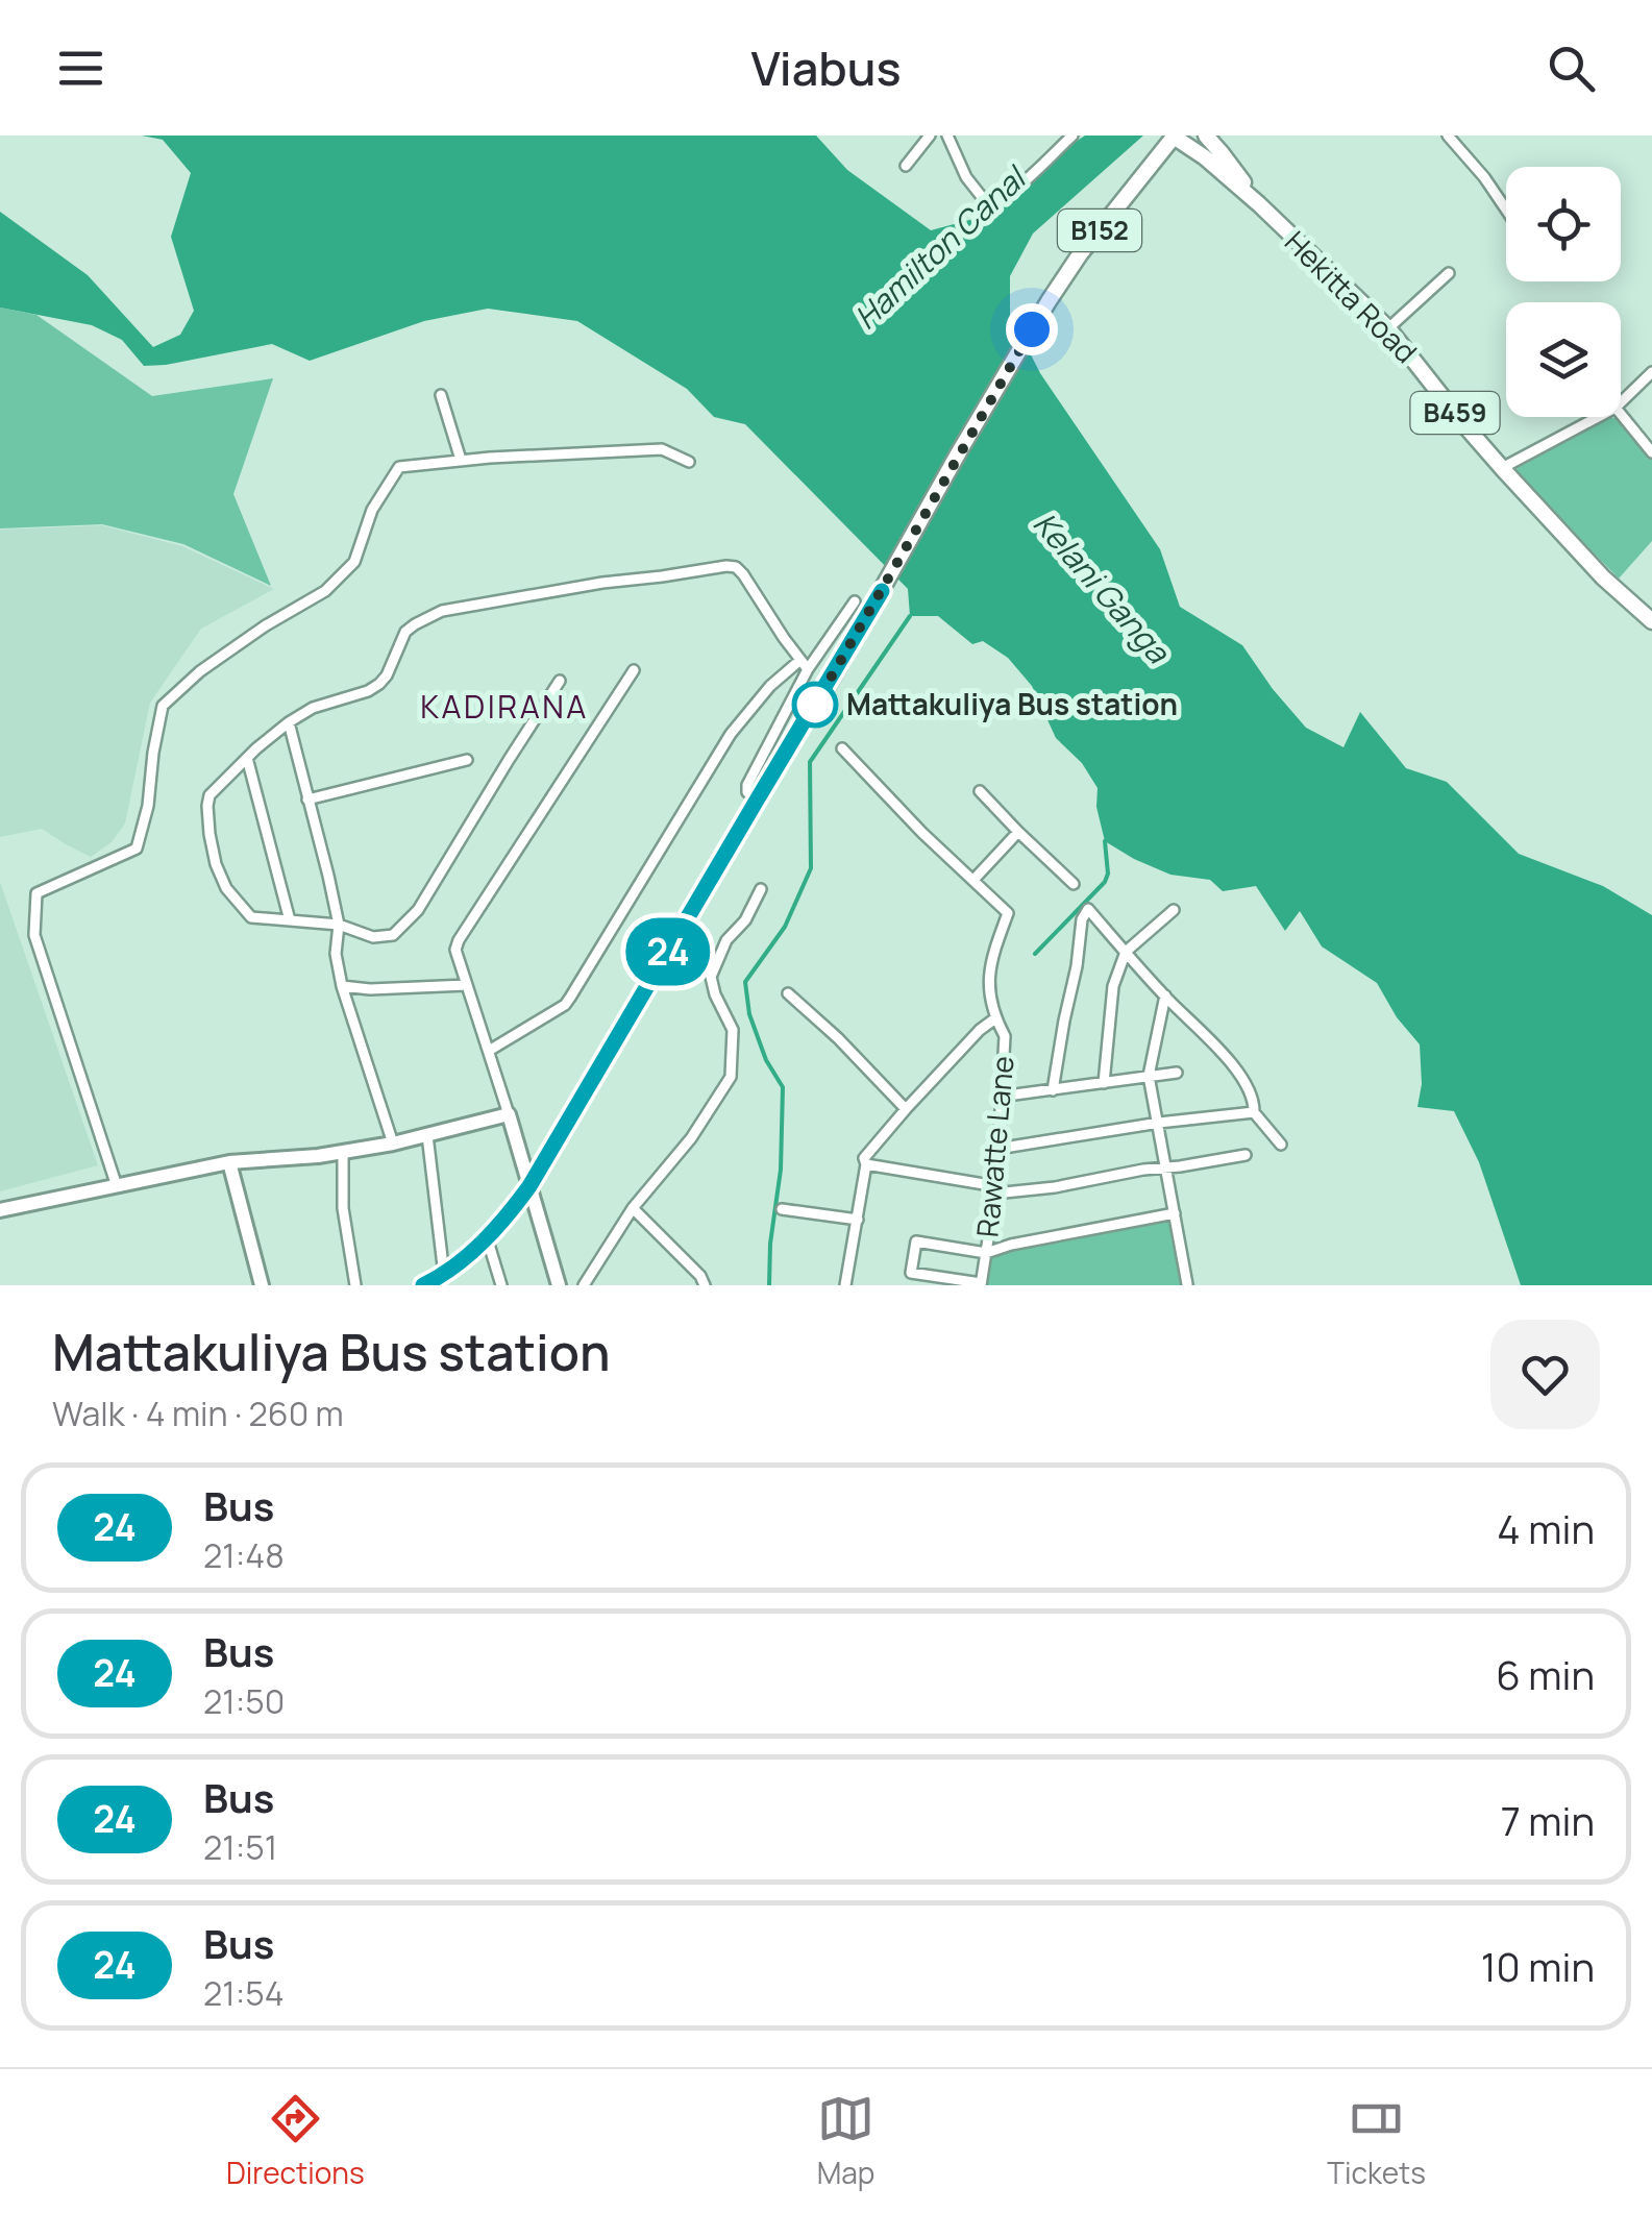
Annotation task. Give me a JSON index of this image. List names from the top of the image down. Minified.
{"streets":{"main road":["B152","Hekitta Road","B459"],"street":["Rawatte Lane"]},"crossings":[["B152","Hekitta Road"]],"districts":["KADIRANA"],"water":["Hamilton Canal","Kelani Ganga"],"places":["Mattakuliya Bus station"],"lines":["bus line 24"],"page":{"header":"Viabus","on_map":"24","heading":["Mattakuliya Bus station","Walk · 4 min · 260 m"],"list":[{"mark":"24","name":"Bus","note":"21:48","value":"4 min"},{"mark":"24","name":"Bus","note":"21:50","value":"6 min"},{"mark":"24","name":"Bus","note":"21:51","value":"7 min"},{"mark":"24","name":"Bus","note":"21:54","value":"10 min"}],"tabs":["Directions","Map","Tickets"]}}
